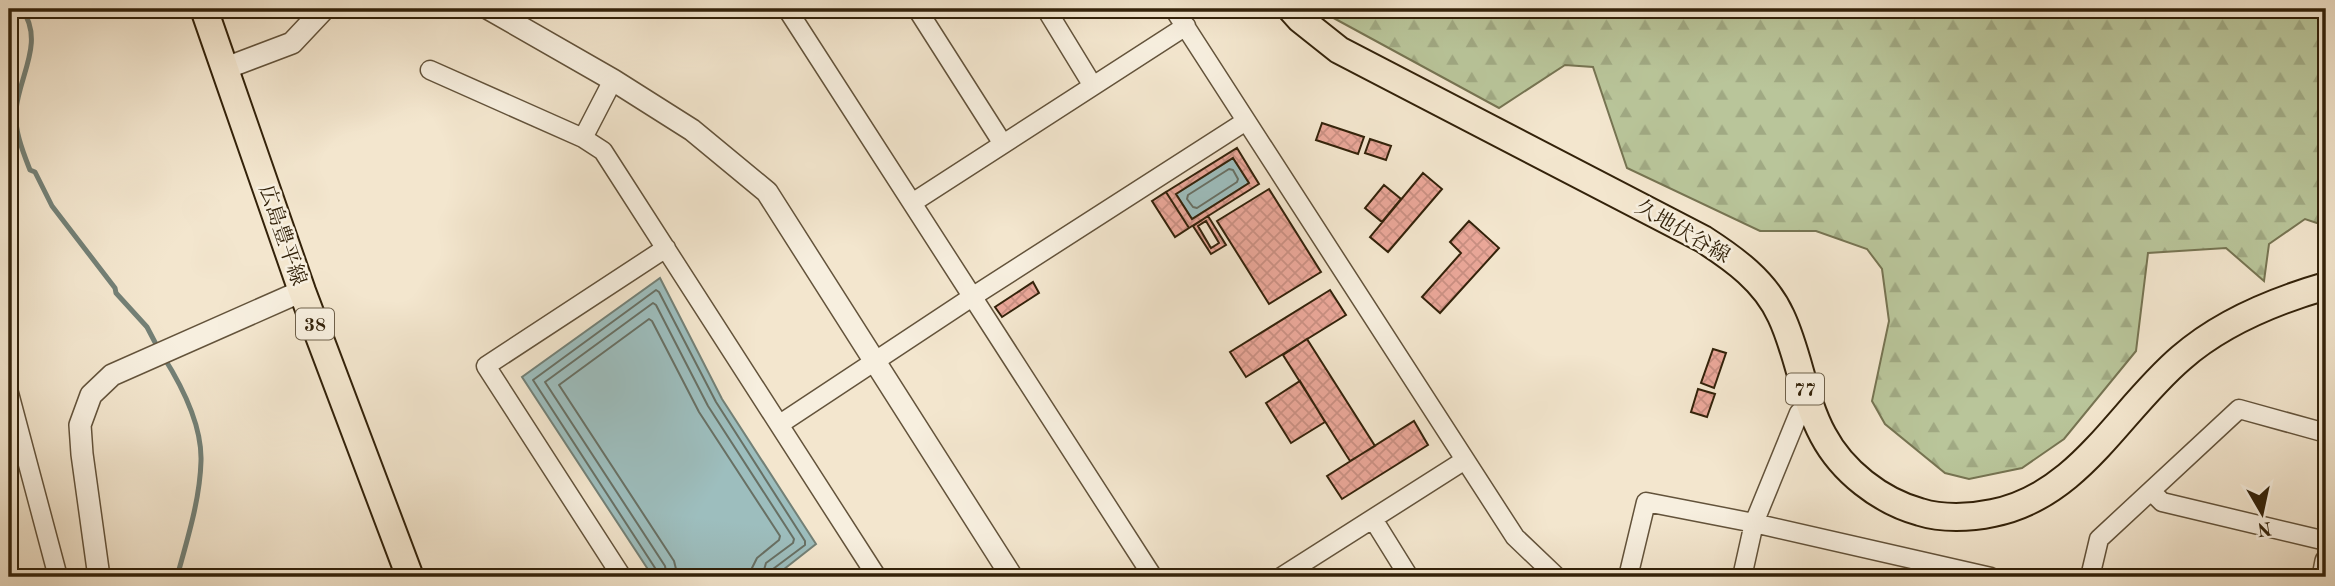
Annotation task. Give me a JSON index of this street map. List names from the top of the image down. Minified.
{"streets":{"main road":["久地伏谷線","広島豊平線","38","77"]},"north":"bottom"}
